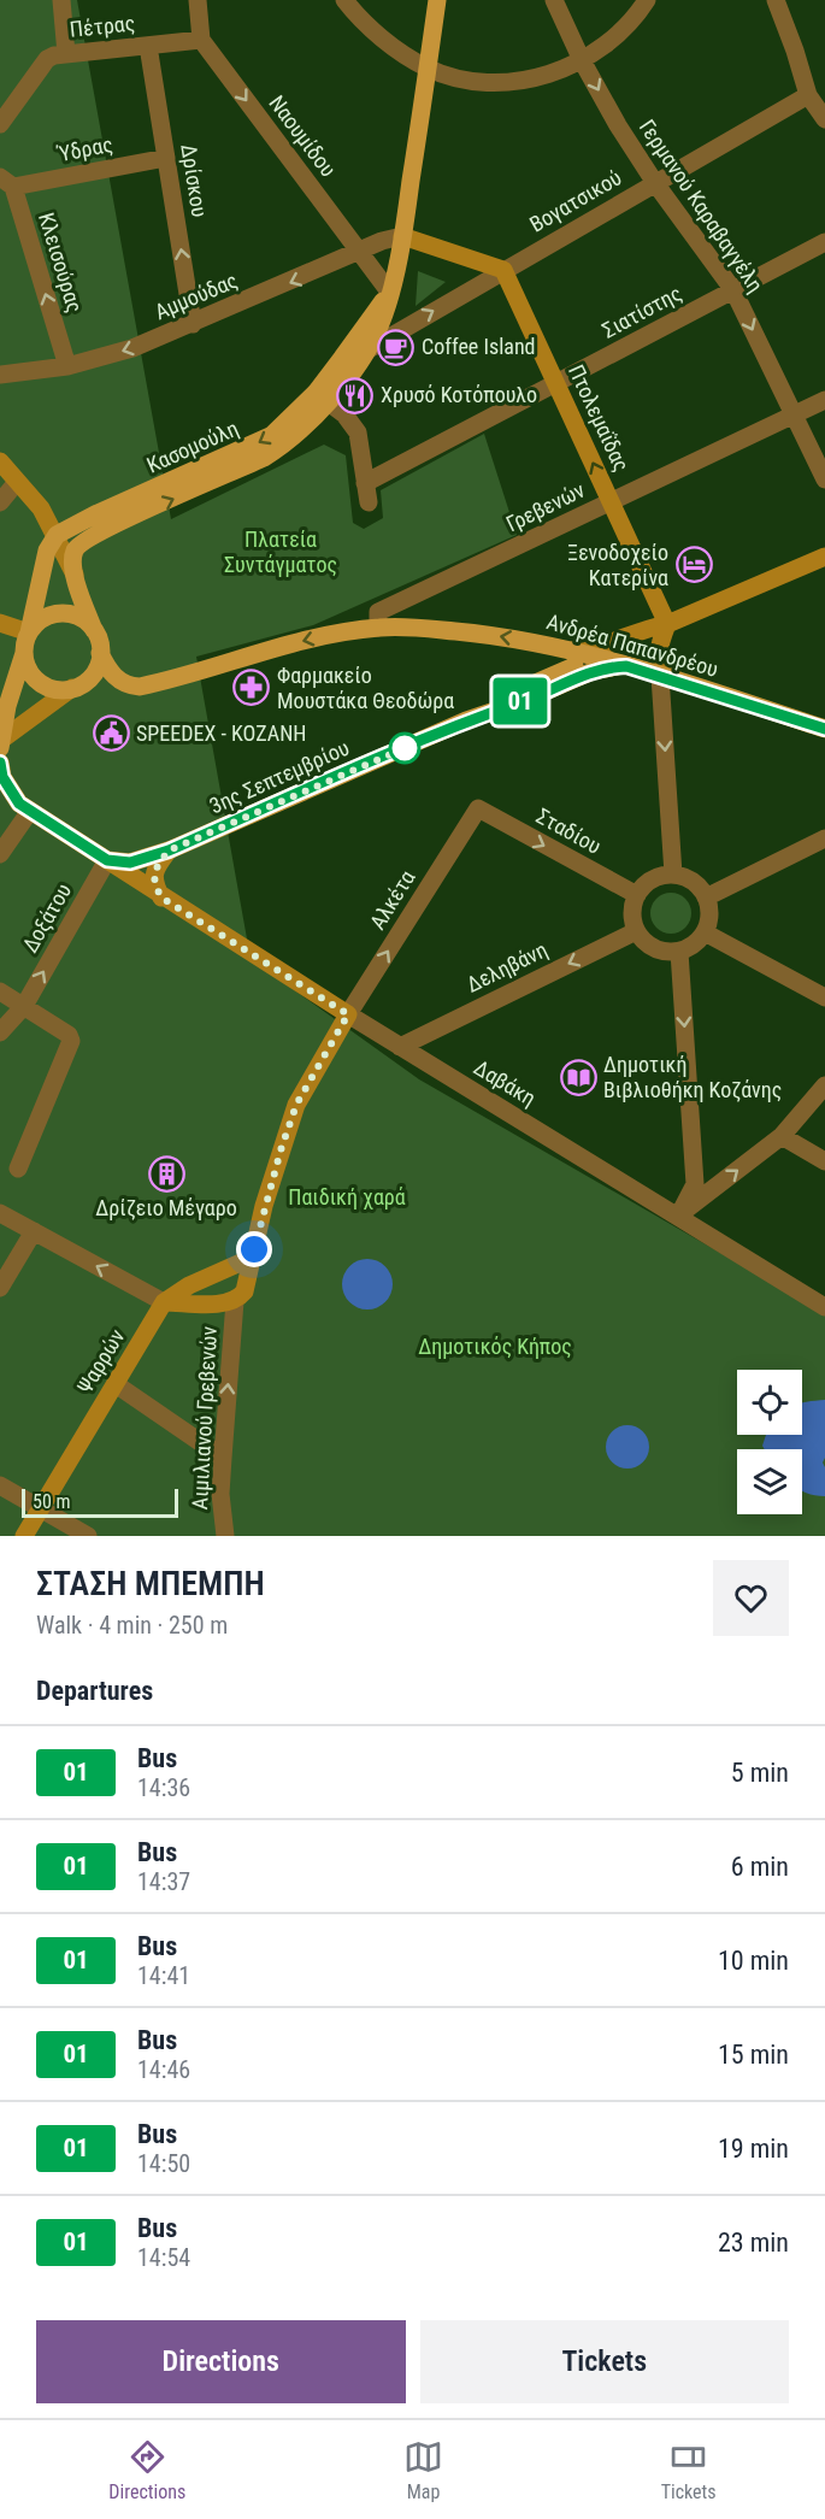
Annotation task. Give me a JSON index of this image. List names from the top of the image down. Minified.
{"streets":{"main road":["Κασομούλη","Ανδρέα Παπανδρέου","3ης Σεπτεμβρίου"],"street":["Πέτρας","Ναουμίδου","Ύδρας","Δρίσκου","Βογατσικού","Γερμανού Καραβαγγέλη","Κλεισούρας","Αμμούδας","Σιατίστης","Πτολεμαΐδας","Γρεβενών","Σταδίου","Αλκέτα","Δοξάτου","Δεληβάνη","Δαβάκη","Ψαρρών","Αιμιλιανού Γρεβενών"]},"crossings":[["Πέτρας","Ναουμίδου"],["Πέτρας","Δρίσκου"],["Ναουμίδου","Αμμούδας"],["Ναουμίδου","Κασομούλη"],["Ύδρας","Δρίσκου"],["Ύδρας","Κλεισούρας"],["Δρίσκου","Αμμούδας"],["Βογατσικού","Γερμανού Καραβαγγέλη"],["Βογατσικού","Πτολεμαΐδας"],["Βογατσικού","Κασομούλη"],["Γερμανού Καραβαγγέλη","Σιατίστης"],["Γερμανού Καραβαγγέλη","Γρεβενών"],["Κλεισούρας","Αμμούδας"],["Αμμούδας","Κασομούλη"],["Σιατίστης","Πτολεμαΐδας"],["Πτολεμαΐδας","Γρεβενών"],["Πτολεμαΐδας","3ης Σεπτεμβρίου"],["Γρεβενών","Ανδρέα Παπανδρέου"],["Ανδρέα Παπανδρέου","3ης Σεπτεμβρίου"],["3ης Σεπτεμβρίου","Δοξάτου"],["3ης Σεπτεμβρίου","Δαβάκη"],["Σταδίου","Αλκέτα"],["Σταδίου","Δεληβάνη"],["Αλκέτα","Δαβάκη"],["Δοξάτου","Δαβάκη"],["Δεληβάνη","Δαβάκη"]],"one_way":["Δρίσκου","Γερμανού Καραβαγγέλη","Κλεισούρας","Αμμούδας","Ανδρέα Παπανδρέου","Σταδίου","Αλκέτα","Δοξάτου","Δεληβάνη","Αιμιλιανού Γρεβενών"],"parks":["Πλατεία Συντάγματος","Παιδική χαρά","Δημοτικός Κήπος"],"places":{"cafe":["Coffee Island"],"restaurant":["Χρυσό Κοτόπουλο"],"hotel":["Ξενοδοχείο Κατερίνα"],"pharmacy":["Φαρμακείο Μουστάκα Θεοδώρα"],"public building":["SPEEDEX - ΚΟΖΑΝΗ"],"library":["Δημοτική Βιβλιοθήκη Κοζάνης"],"building":["Δρίζειο Μέγαρο"]},"lines":["bus line 01"],"scale_bar":"50 m","page":{"on_map":"01","scale":"50 m","heading":[["ΣΤΑΣΗ ΜΠΕΜΠΗ","Walk · 4 min · 250 m"],"Departures"],"list":[{"mark":"01","name":"Bus","note":"14:36","value":"5 min"},{"mark":"01","name":"Bus","note":"14:37","value":"6 min"},{"mark":"01","name":"Bus","note":"14:41","value":"10 min"},{"mark":"01","name":"Bus","note":"14:46","value":"15 min"},{"mark":"01","name":"Bus","note":"14:50","value":"19 min"},{"mark":"01","name":"Bus","note":"14:54","value":"23 min"}],"buttons":["Directions","Tickets"],"tabs":["Directions","Map","Tickets"]}}
